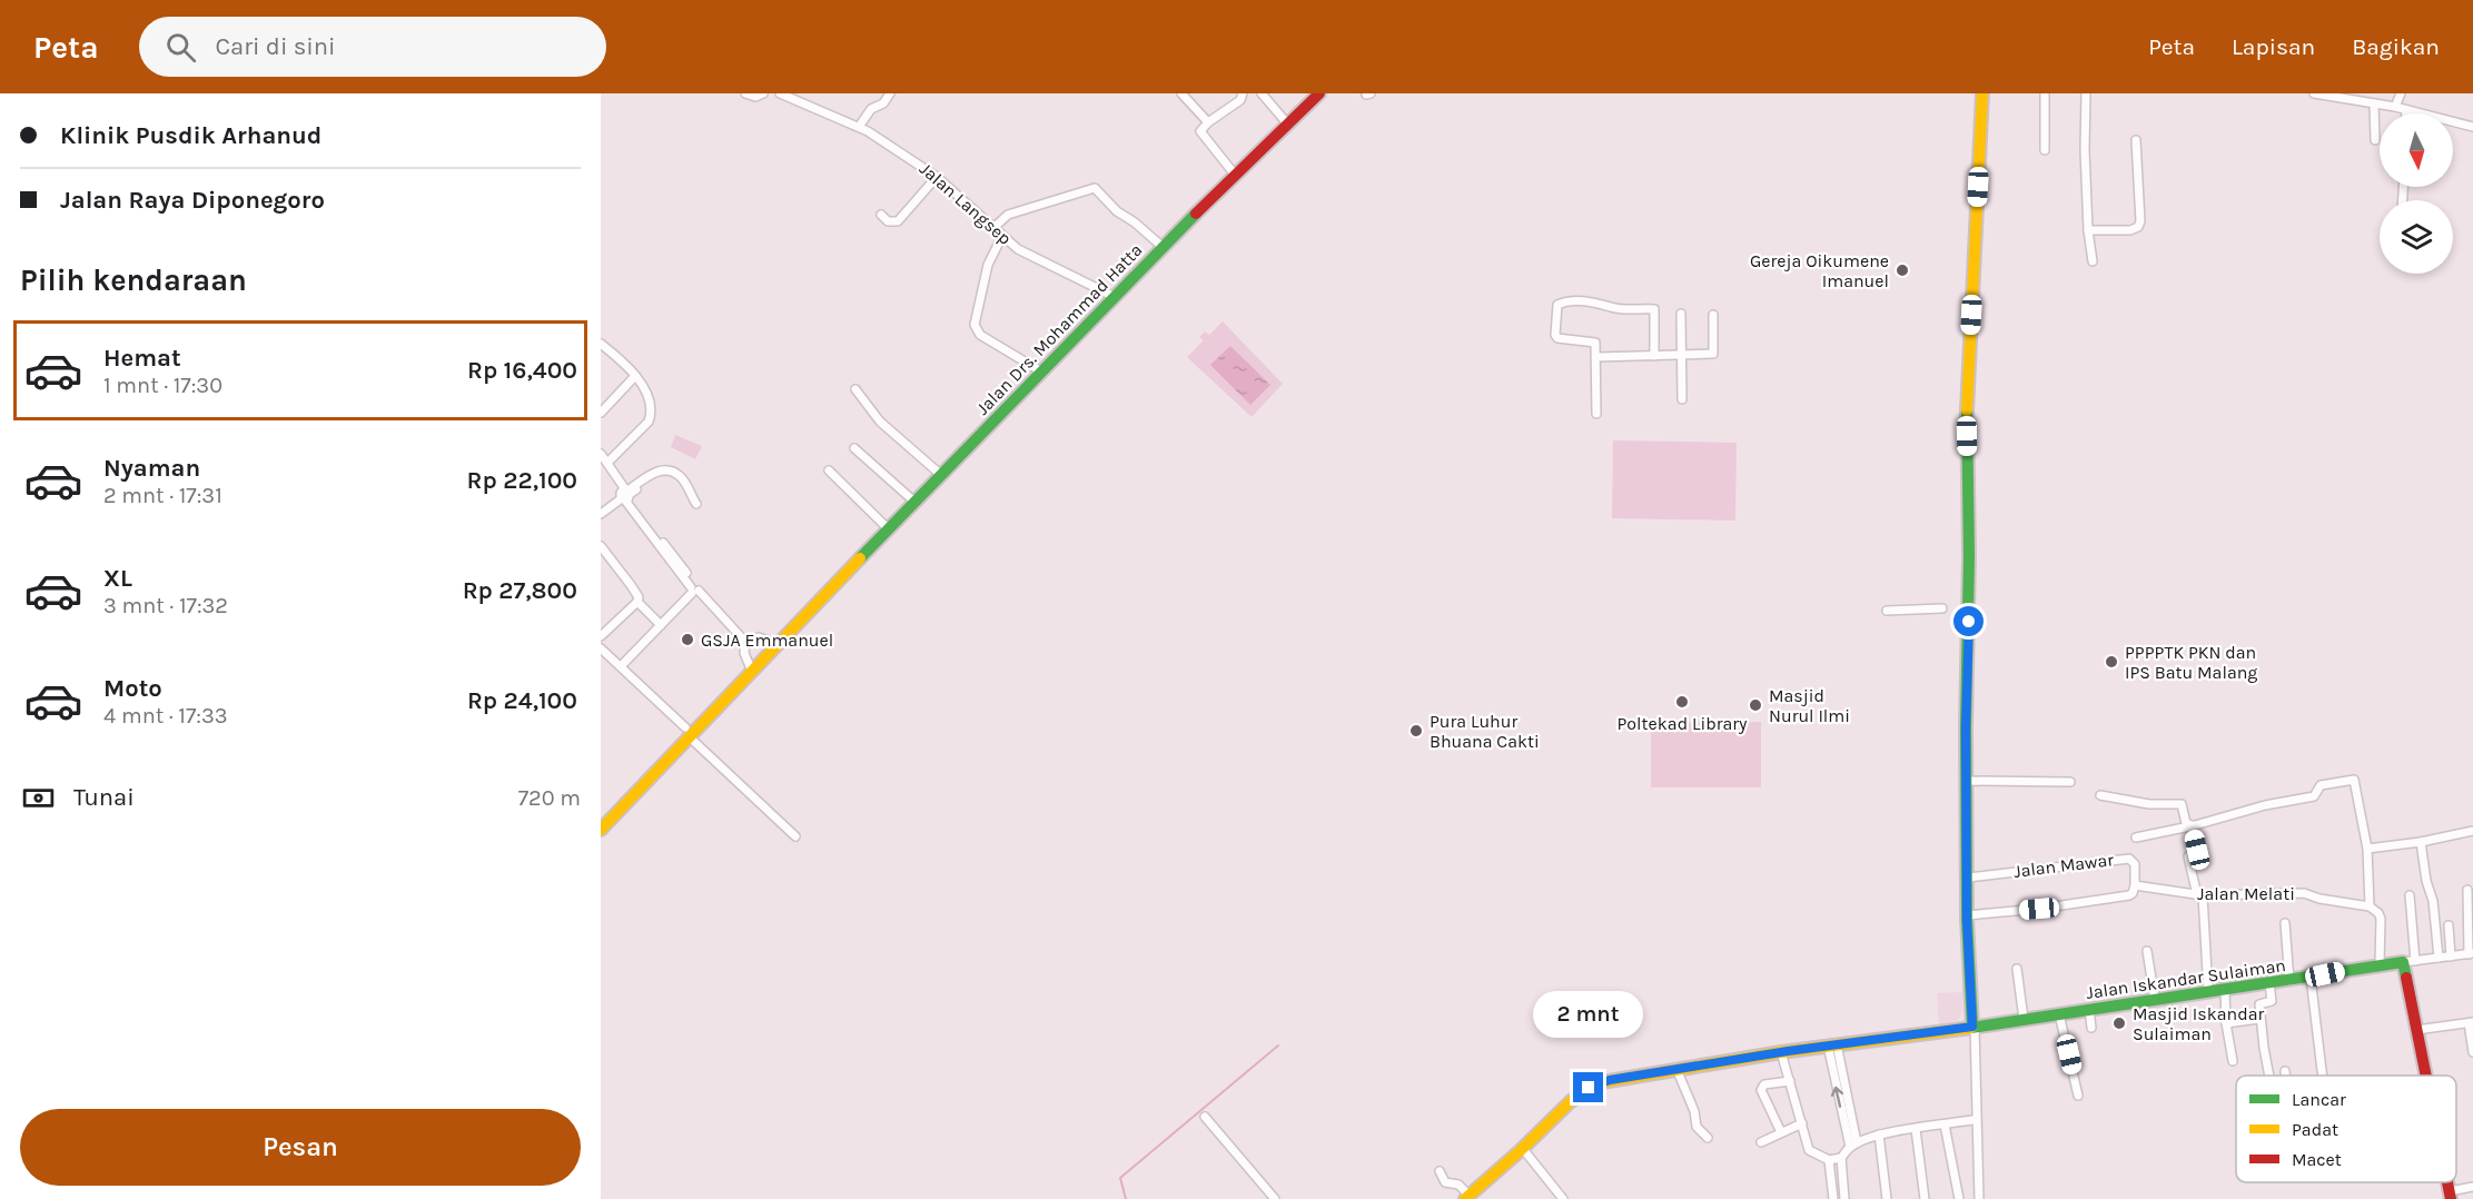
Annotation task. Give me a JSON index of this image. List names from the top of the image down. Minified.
{"streets":{"street":["Jalan Langsep","Jalan Drs. Mohammad Hatta","Jalan Mawar","Jalan Melati","Jalan Iskandar Sulaiman"]},"crossings":[["Jalan Langsep","Jalan Drs. Mohammad Hatta"],["Jalan Mawar","Jalan Melati"]],"places":["Gereja Oikumene Imanuel","GSJA Emmanuel","PPPPTK PKN dan IPS Batu Malang","Poltekad Library","Masjid Nurul Ilmi","Pura Luhur Bhuana Cakti","Masjid Iskandar Sulaiman"],"legend":["Lancar","Padat","Macet"],"north":"bottom","page":{"header":"Peta","search":"Cari di sini","nav":["Peta","Lapisan","Bagikan"],"banner":["Klinik Pusdik Arhanud","Jalan Raya Diponegoro"],"heading":"Pilih kendaraan","list":[{"name":"Hemat","note":"1 mnt · 17:30","value":"Rp 16,400"},{"name":"Nyaman","note":"2 mnt · 17:31","value":"Rp 22,100"},{"name":"XL","note":"3 mnt · 17:32","value":"Rp 27,800"},{"name":"Moto","note":"4 mnt · 17:33","value":"Rp 24,100"}],"pay":["Tunai","720 m"],"bubble":"2 mnt","buttons":"Pesan"}}
